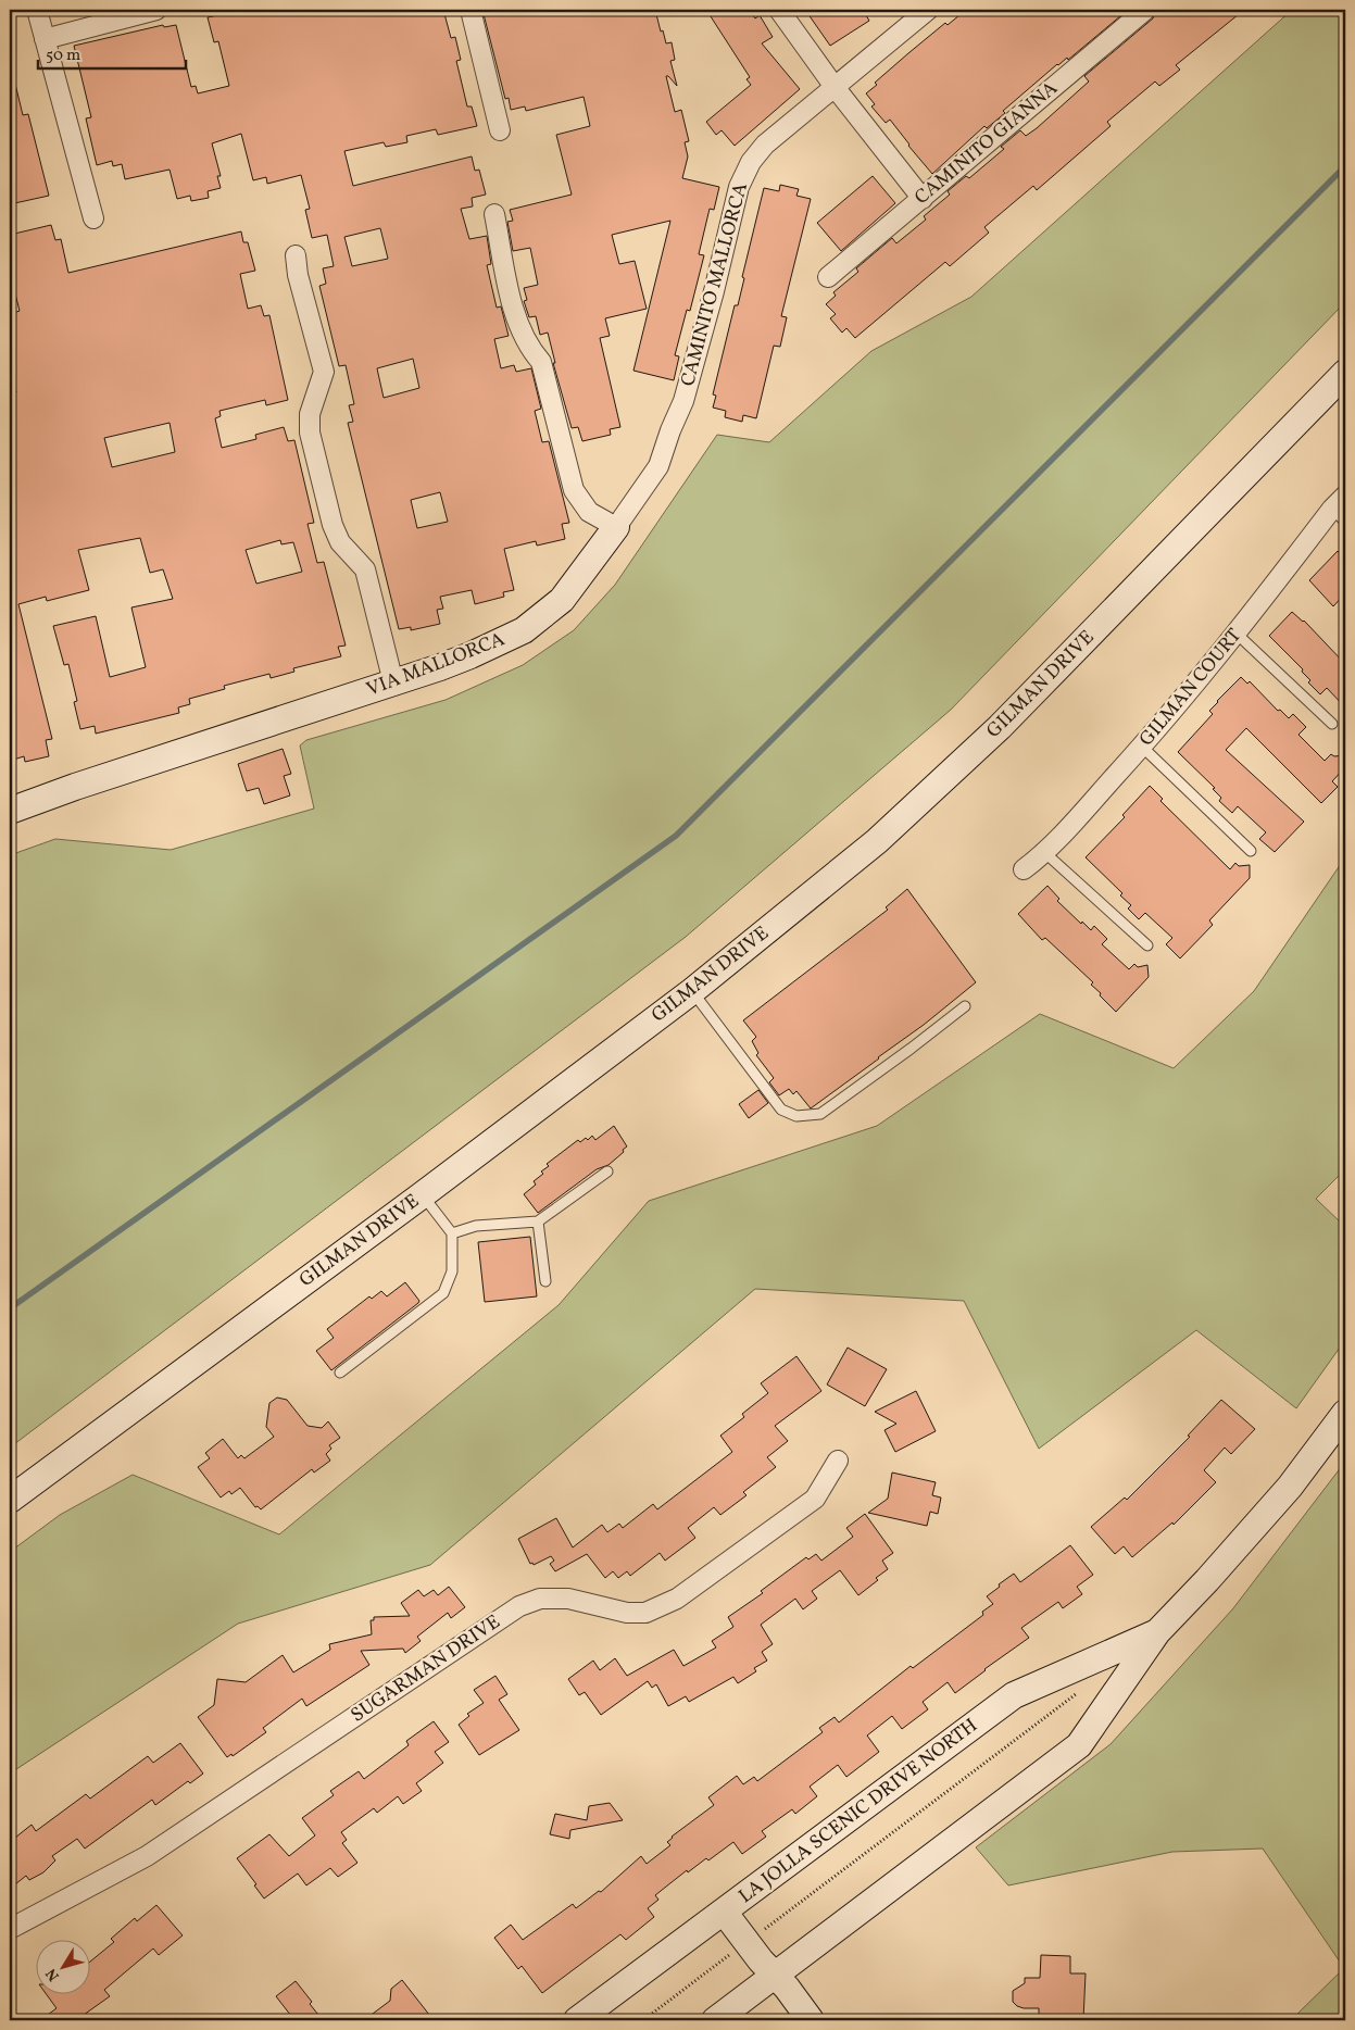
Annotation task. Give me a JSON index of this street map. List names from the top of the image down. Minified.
{"streets":{"main road":["VIA MALLORCA","GILMAN DRIVE","LA JOLLA SCENIC DRIVE NORTH"],"street":["CAMINITO GIANNA","CAMINITO MALLORCA","GILMAN COURT","SUGARMAN DRIVE"]},"crossings":[["CAMINITO MALLORCA","VIA MALLORCA"]],"scale_bar":"50 m","north":"bottom left"}
